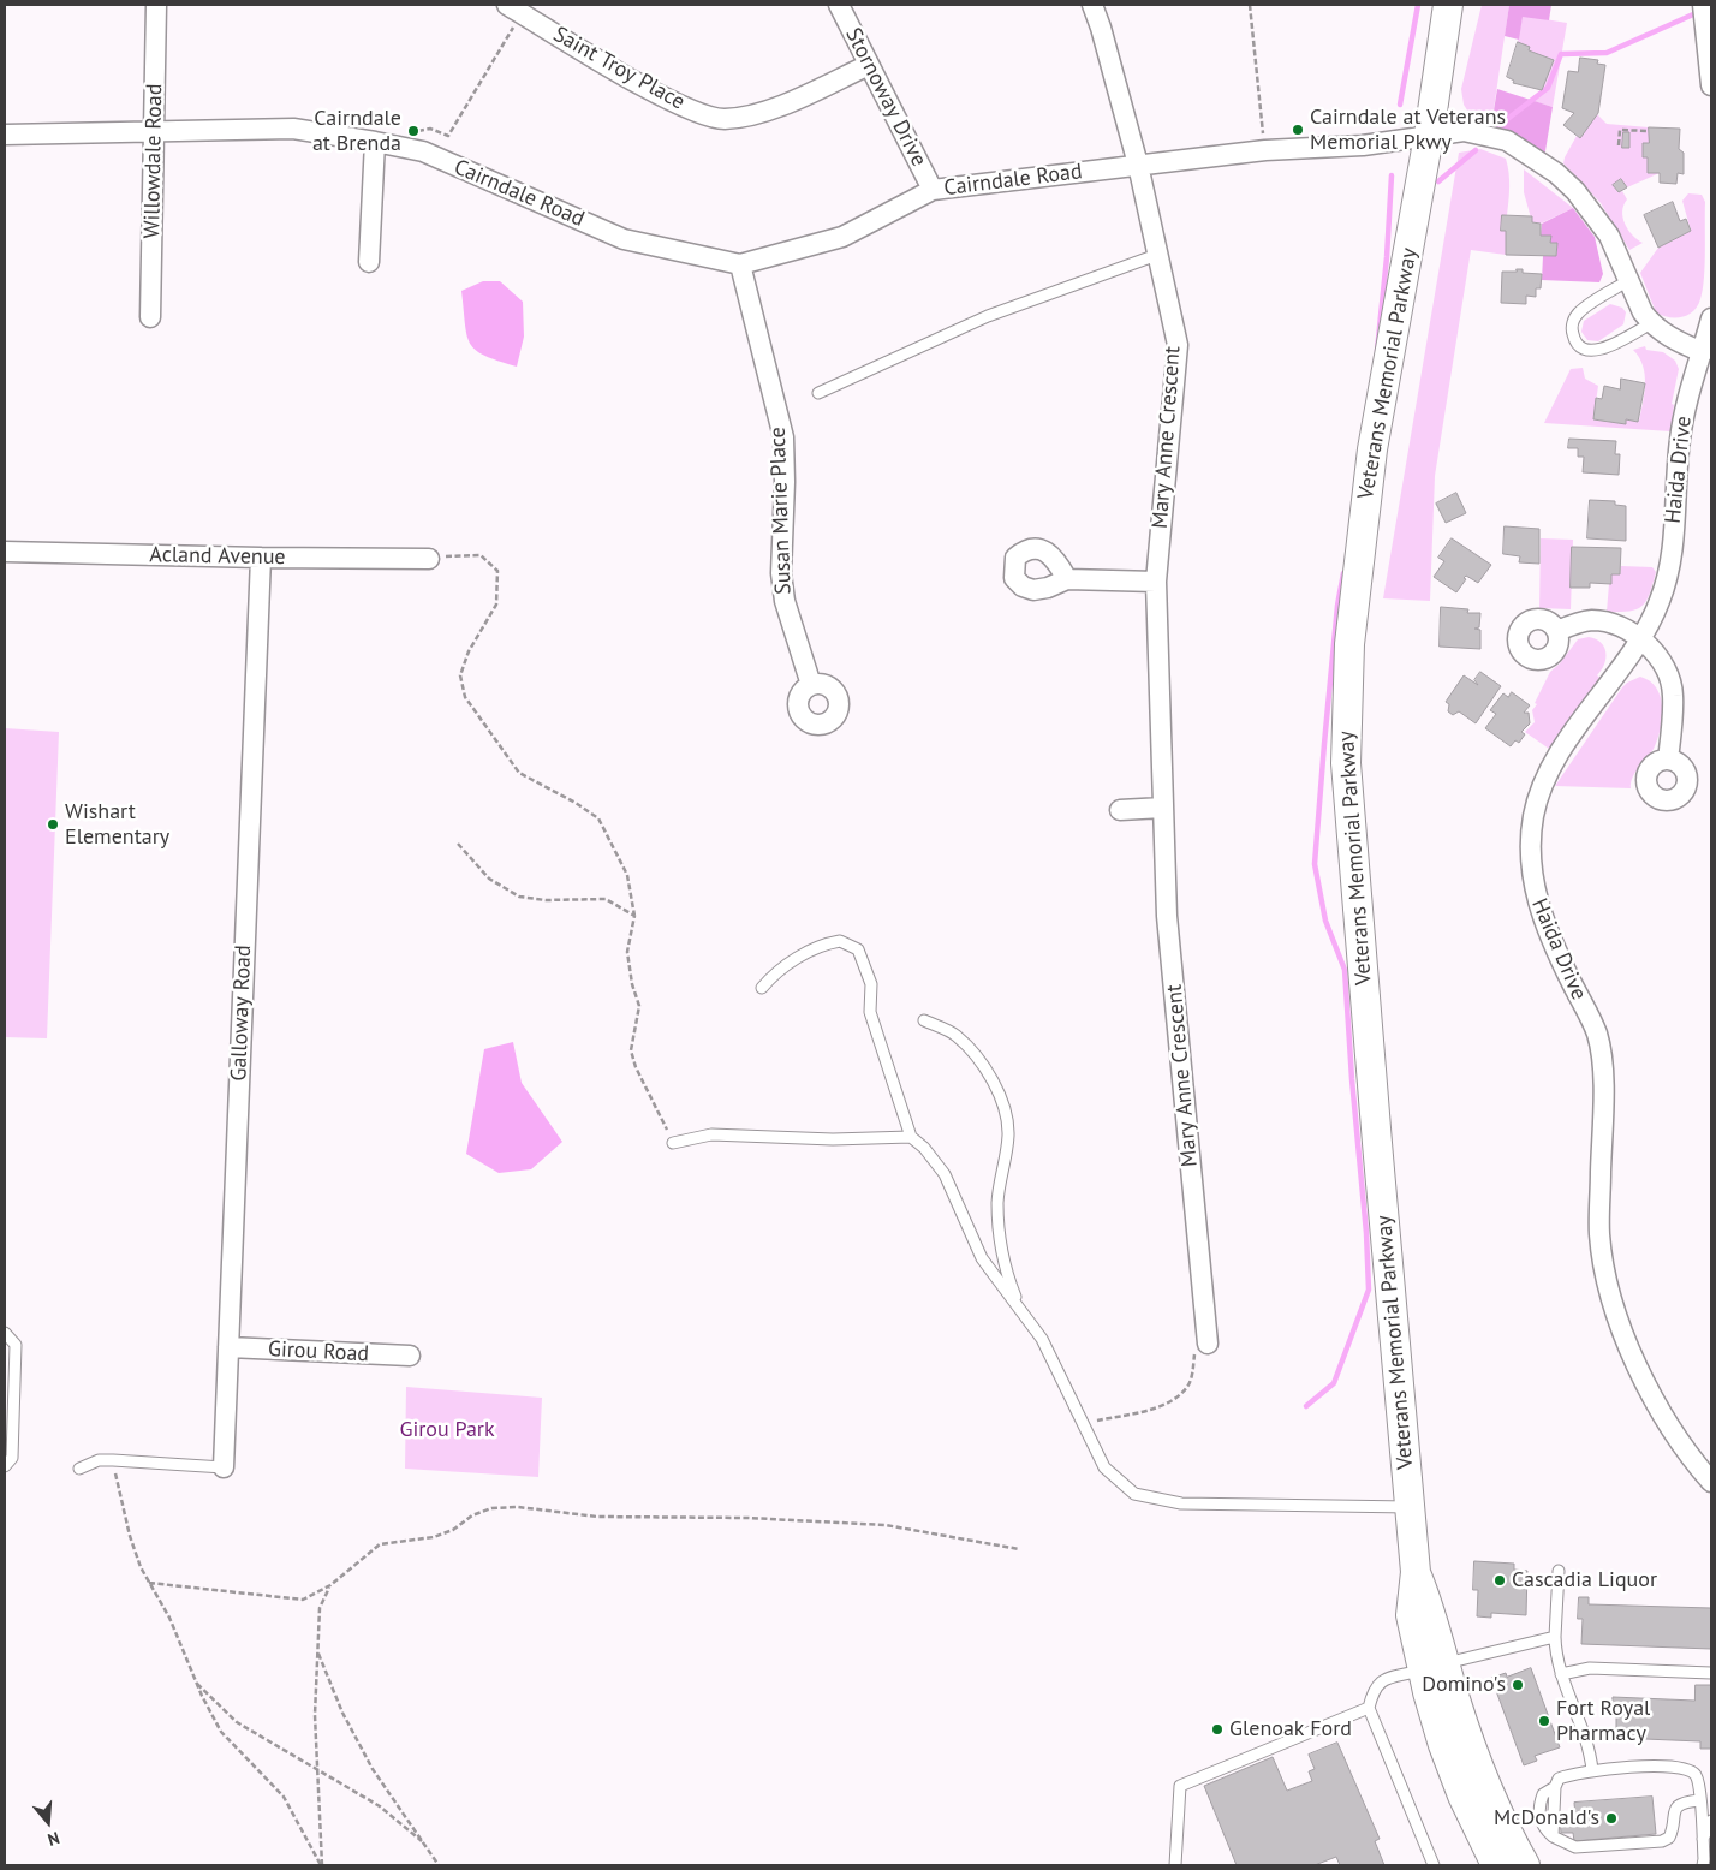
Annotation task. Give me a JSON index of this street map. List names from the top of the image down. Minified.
{"streets":{"main road":["Veterans Memorial Parkway"],"street":["Saint Troy Place","Stornoway Drive","Willowdale Road","Cairndale Road","Mary Anne Crescent","Haida Drive","Susan Marie Place","Acland Avenue","Galloway Road","Girou Road"]},"crossings":[["Saint Troy Place","Stornoway Drive"],["Stornoway Drive","Cairndale Road"],["Willowdale Road","Cairndale Road"],["Cairndale Road","Veterans Memorial Parkway"],["Cairndale Road","Mary Anne Crescent"],["Cairndale Road","Haida Drive"],["Cairndale Road","Susan Marie Place"],["Acland Avenue","Galloway Road"],["Galloway Road","Girou Road"]],"parks":["Girou Park"],"places":["Cairndale at Veterans Memorial Pkwy","Cairndale at Brenda","Wishart Elementary","Cascadia Liquor","Domino's","Fort Royal Pharmacy","Glenoak Ford","McDonald's"],"north":"bottom"}
